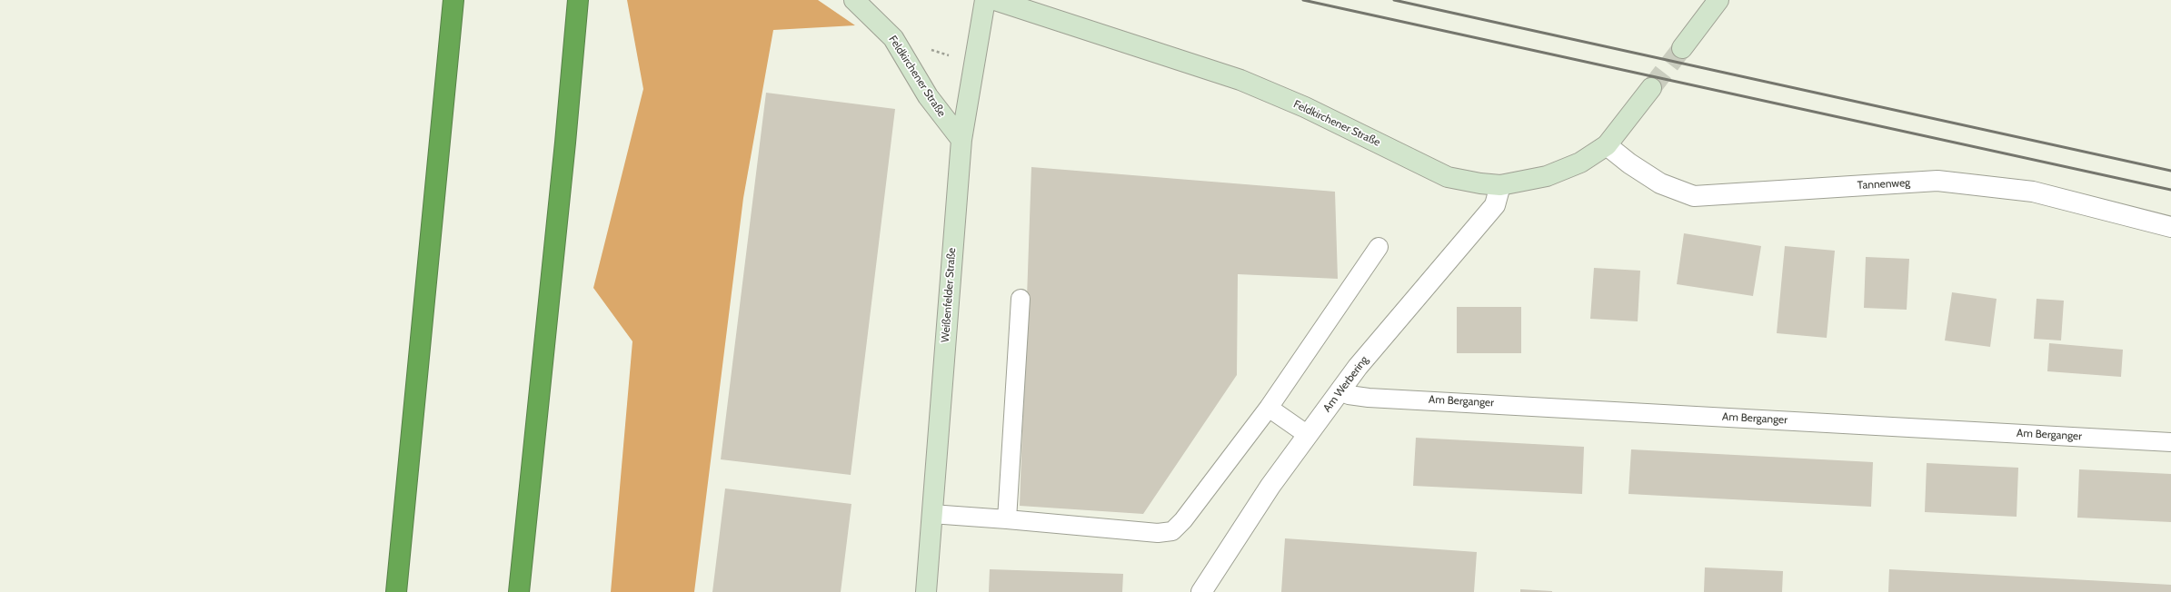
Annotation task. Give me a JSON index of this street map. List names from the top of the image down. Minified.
{"streets":{"street":["Feldkirchener Straße","Tannenweg","Weißenfelder Straße","Am Werbering"],"lane":["Am Berganger"]},"crossings":[["Feldkirchener Straße","Tannenweg"],["Feldkirchener Straße","Weißenfelder Straße"],["Feldkirchener Straße","Am Werbering"],["Am Werbering","Am Berganger"]]}
